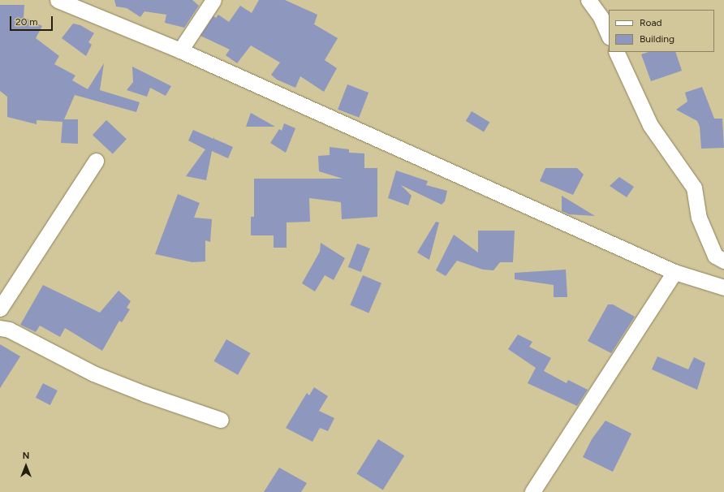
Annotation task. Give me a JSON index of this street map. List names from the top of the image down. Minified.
{"legend":["Road","Building"],"scale_bar":"20 m","north":"top"}
